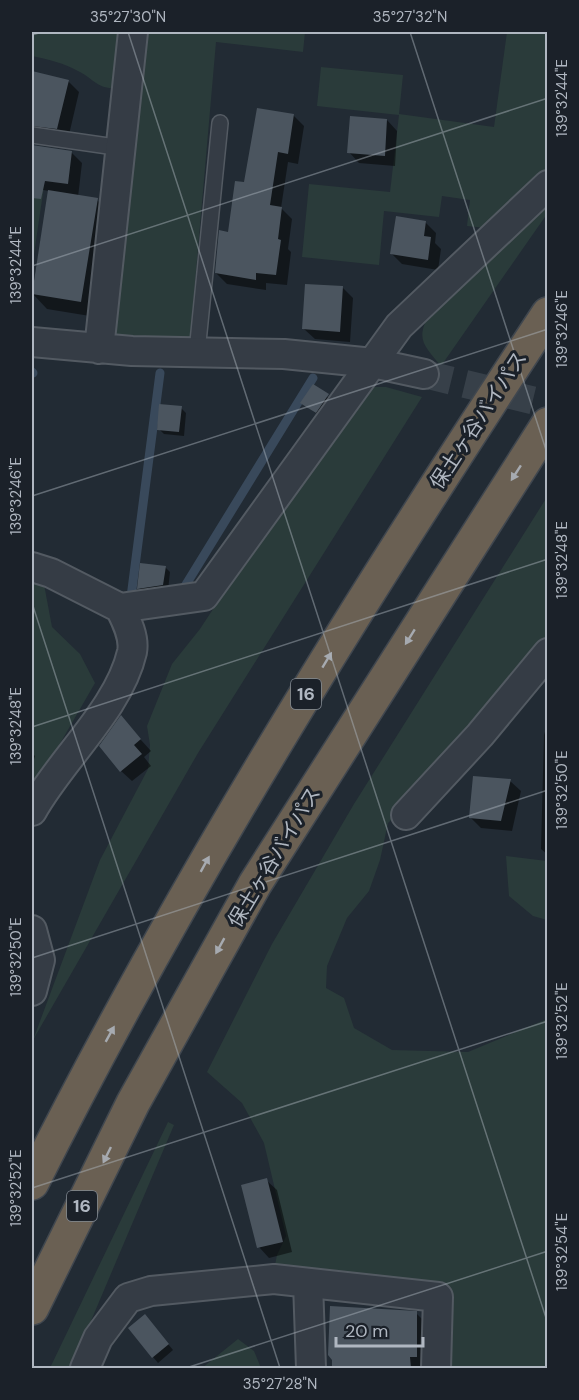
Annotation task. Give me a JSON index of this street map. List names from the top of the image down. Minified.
{"streets":{"highway":["保土ヶ谷バイパス","16"]},"scale_bar":"20 m","coordinates":["35°27'30\"N","35°27'32\"N","139°32'44\"E","139°32'46\"E","139°32'48\"E","139°32'50\"E","139°32'52\"E","139°32'54\"E","35°27'28\"N"]}
